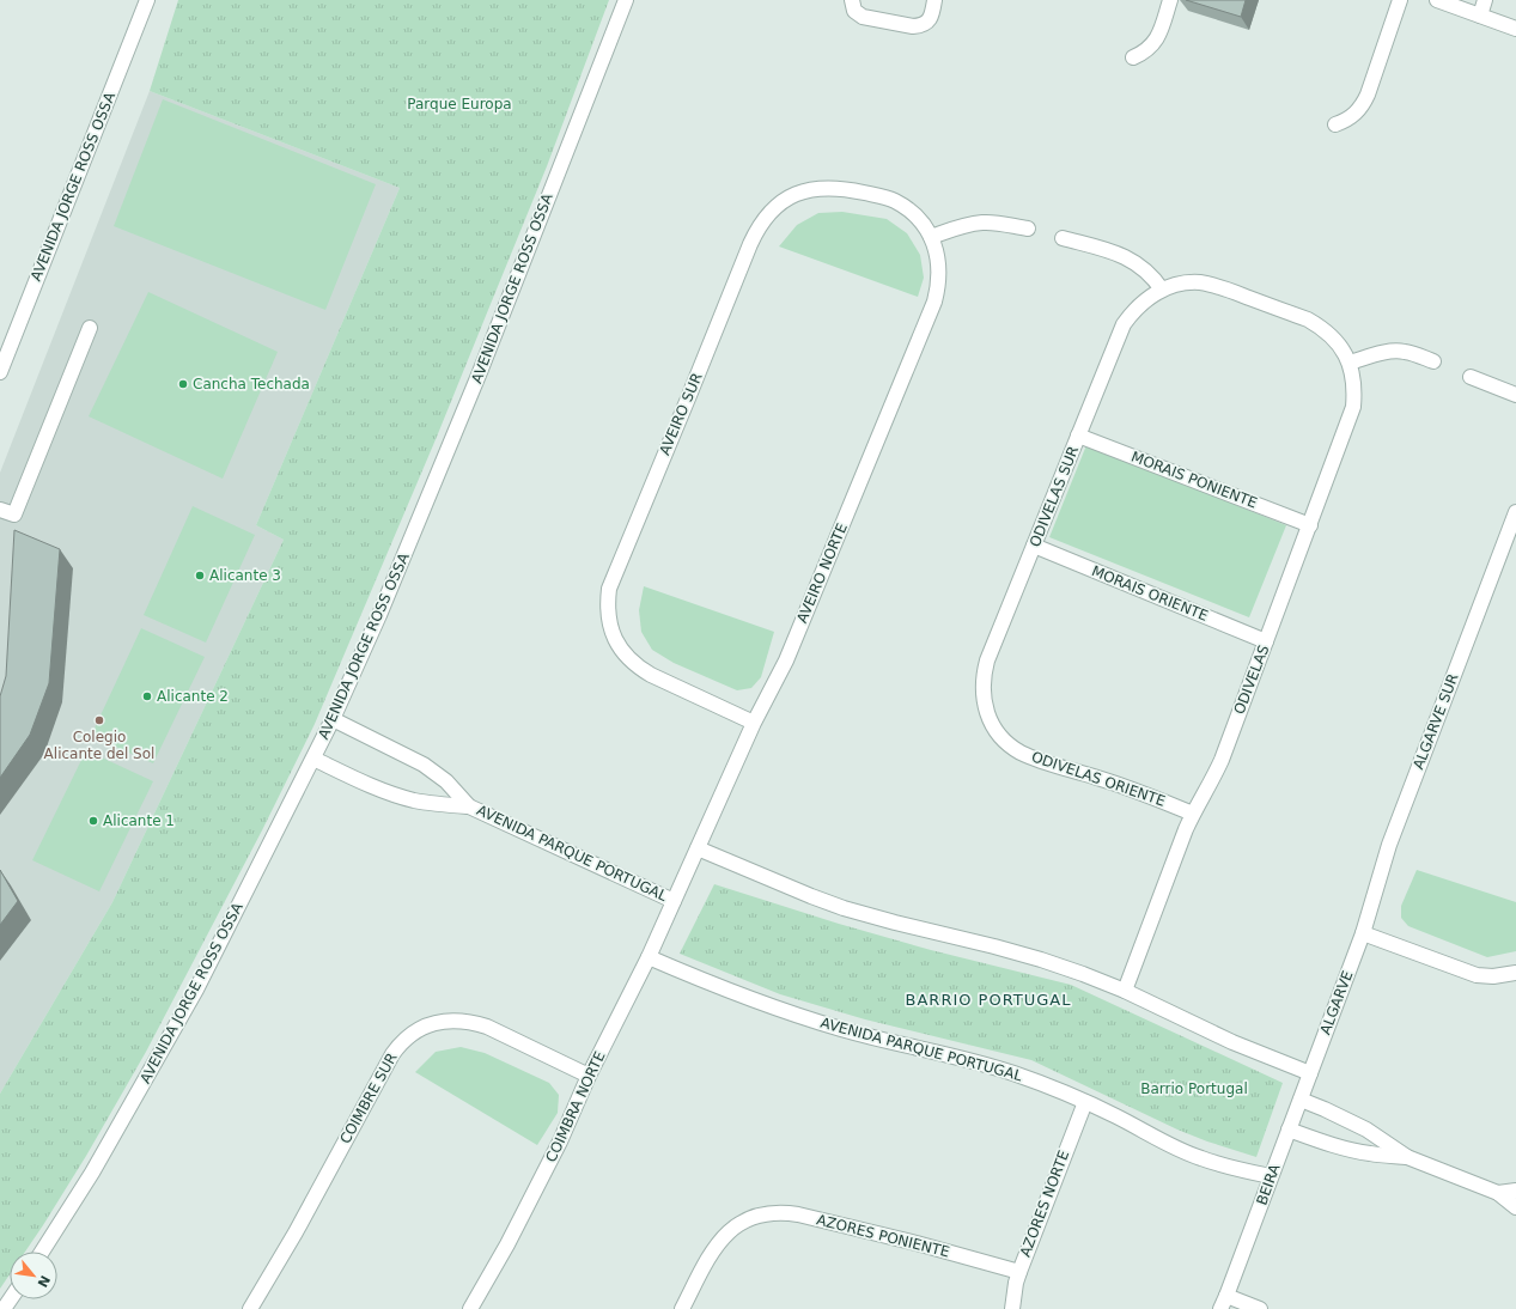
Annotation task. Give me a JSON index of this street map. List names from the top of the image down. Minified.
{"streets":{"street":["AVENIDA JORGE ROSS OSSA","AVEIRO SUR","MORAIS PONIENTE","ODIVELAS SUR","AVEIRO NORTE","MORAIS ORIENTE","ODIVELAS","ALGARVE SUR","ODIVELAS ORIENTE","AVENIDA PARQUE PORTUGAL","ALGARVE","COIMBRE SUR","COIMBRA NORTE","BEIRA","AZORES NORTE","AZORES PONIENTE"]},"crossings":[["AVENIDA JORGE ROSS OSSA","AVENIDA PARQUE PORTUGAL"],["AVEIRO SUR","AVEIRO NORTE"],["MORAIS PONIENTE","ODIVELAS SUR"],["MORAIS PONIENTE","ODIVELAS"],["ODIVELAS SUR","MORAIS ORIENTE"],["ODIVELAS SUR","ODIVELAS ORIENTE"],["AVEIRO NORTE","AVENIDA PARQUE PORTUGAL"],["AVEIRO NORTE","COIMBRA NORTE"],["MORAIS ORIENTE","ODIVELAS"],["ODIVELAS","ODIVELAS ORIENTE"],["ALGARVE SUR","ALGARVE"],["AVENIDA PARQUE PORTUGAL","COIMBRA NORTE"],["AVENIDA PARQUE PORTUGAL","BEIRA"],["AVENIDA PARQUE PORTUGAL","AZORES NORTE"],["ALGARVE","BEIRA"],["COIMBRE SUR","COIMBRA NORTE"],["AZORES NORTE","AZORES PONIENTE"]],"districts":["BARRIO PORTUGAL"],"parks":["Parque Europa","Barrio Portugal"],"places":["Cancha Techada","Alicante 3","Alicante 2","Colegio Alicante del Sol","Alicante 1"],"north":"bottom right"}
